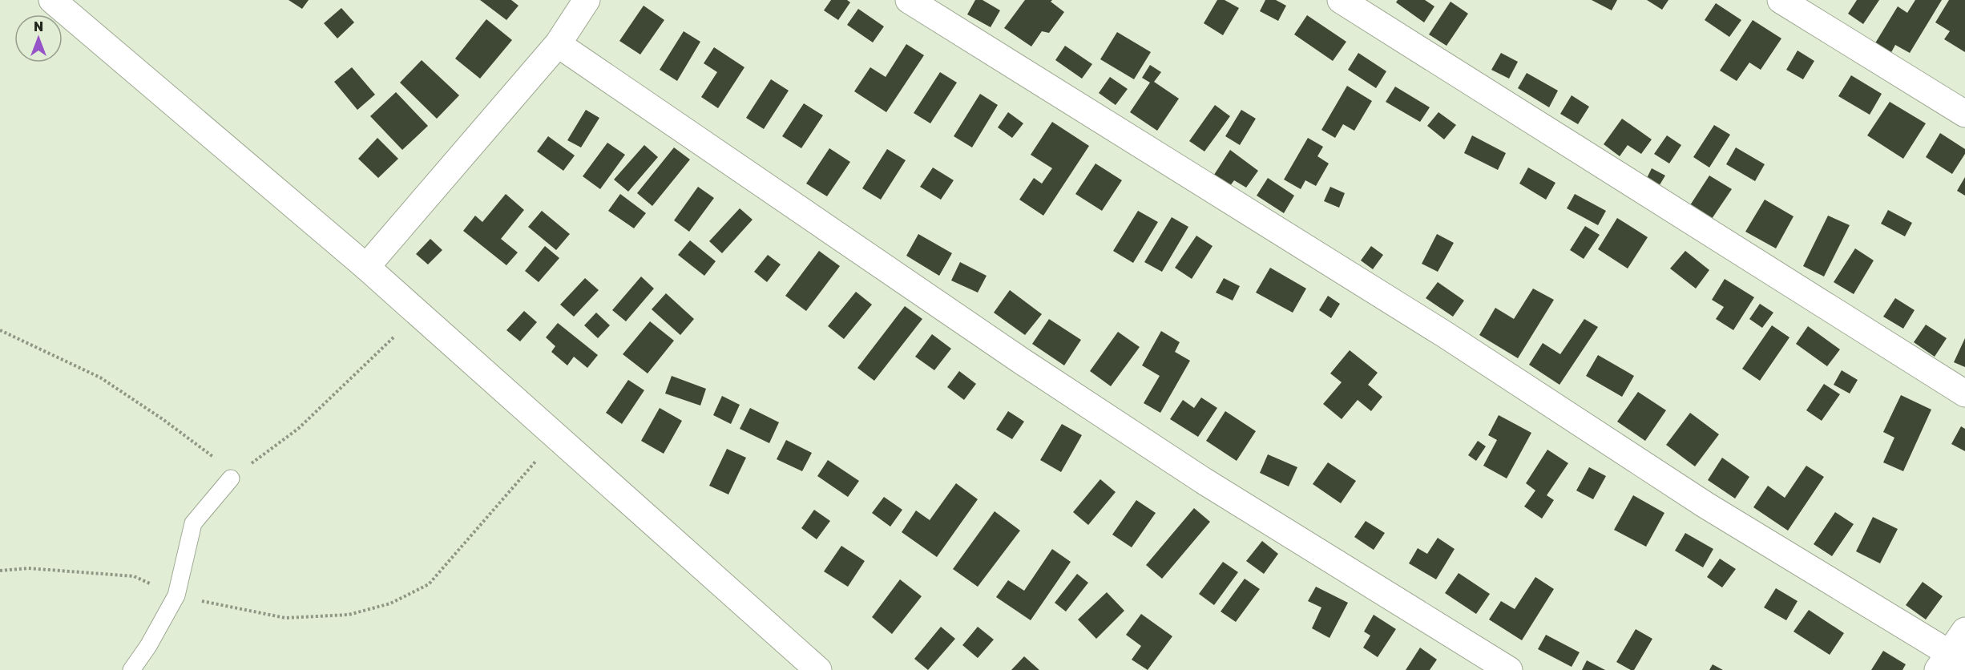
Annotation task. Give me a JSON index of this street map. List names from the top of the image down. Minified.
{"north":"top"}
